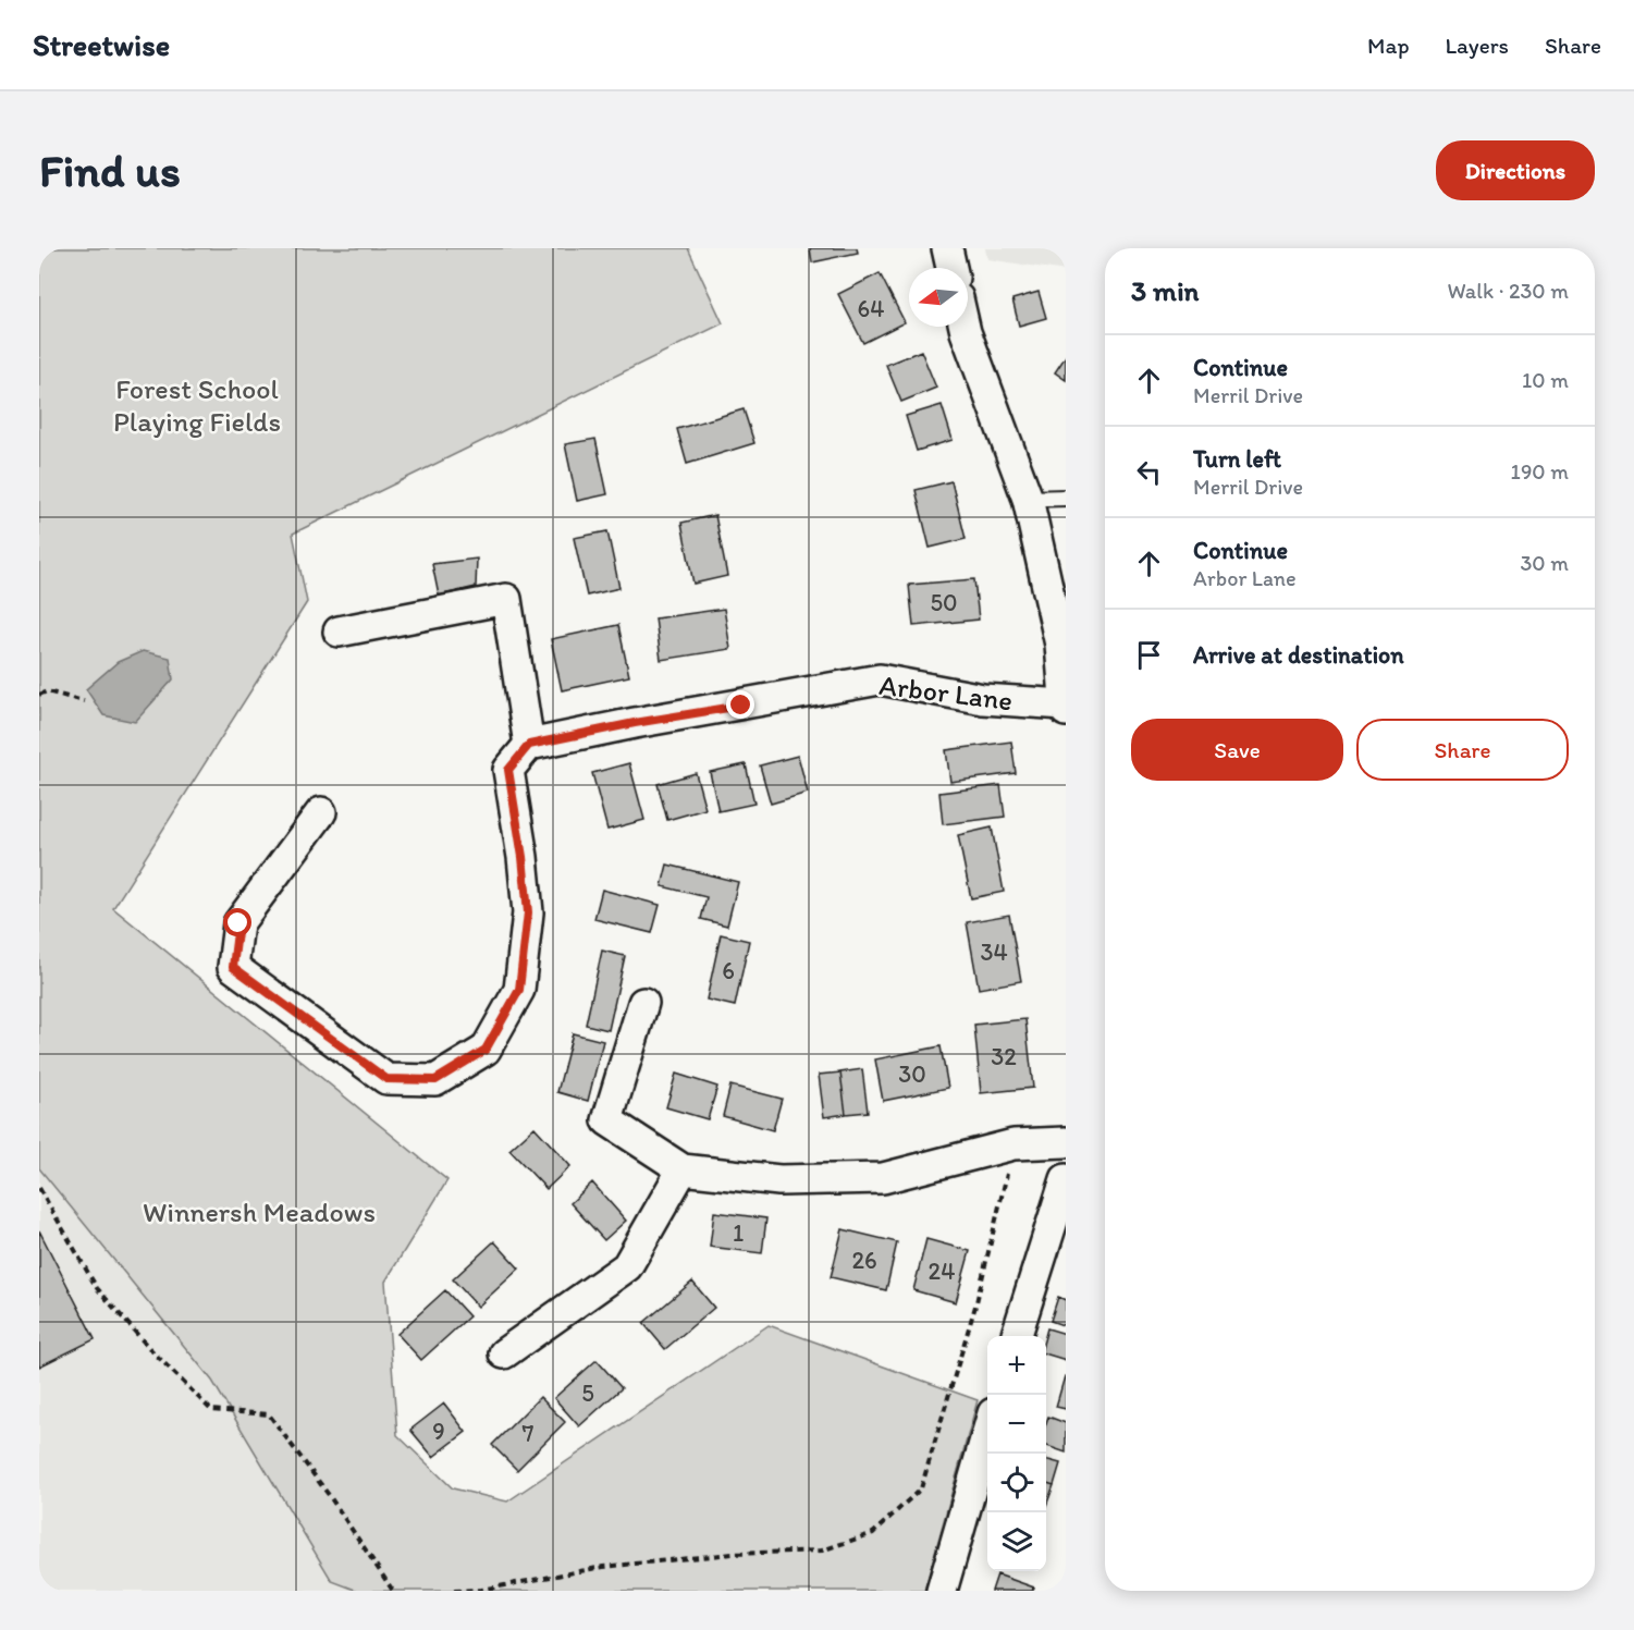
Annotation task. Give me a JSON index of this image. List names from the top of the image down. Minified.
{"streets":{"street":["Arbor Lane"]},"parks":["Forest School Playing Fields","Winnersh Meadows"],"house_numbers":["64","50","34","6","32","30","1","26","24","5","9","7"],"north":"left","page":{"header":"Streetwise","nav":["Map","Layers","Share"],"buttons":["Directions",["Save","Share"]],"title":"Find us","heading":["3 min","Walk · 230 m"],"list":[["Continue","Merril Drive","10 m"],["Turn left","Merril Drive","190 m"],["Continue","Arbor Lane","30 m"],"Arrive at destination"],"map_buttons":["+","−"]}}
